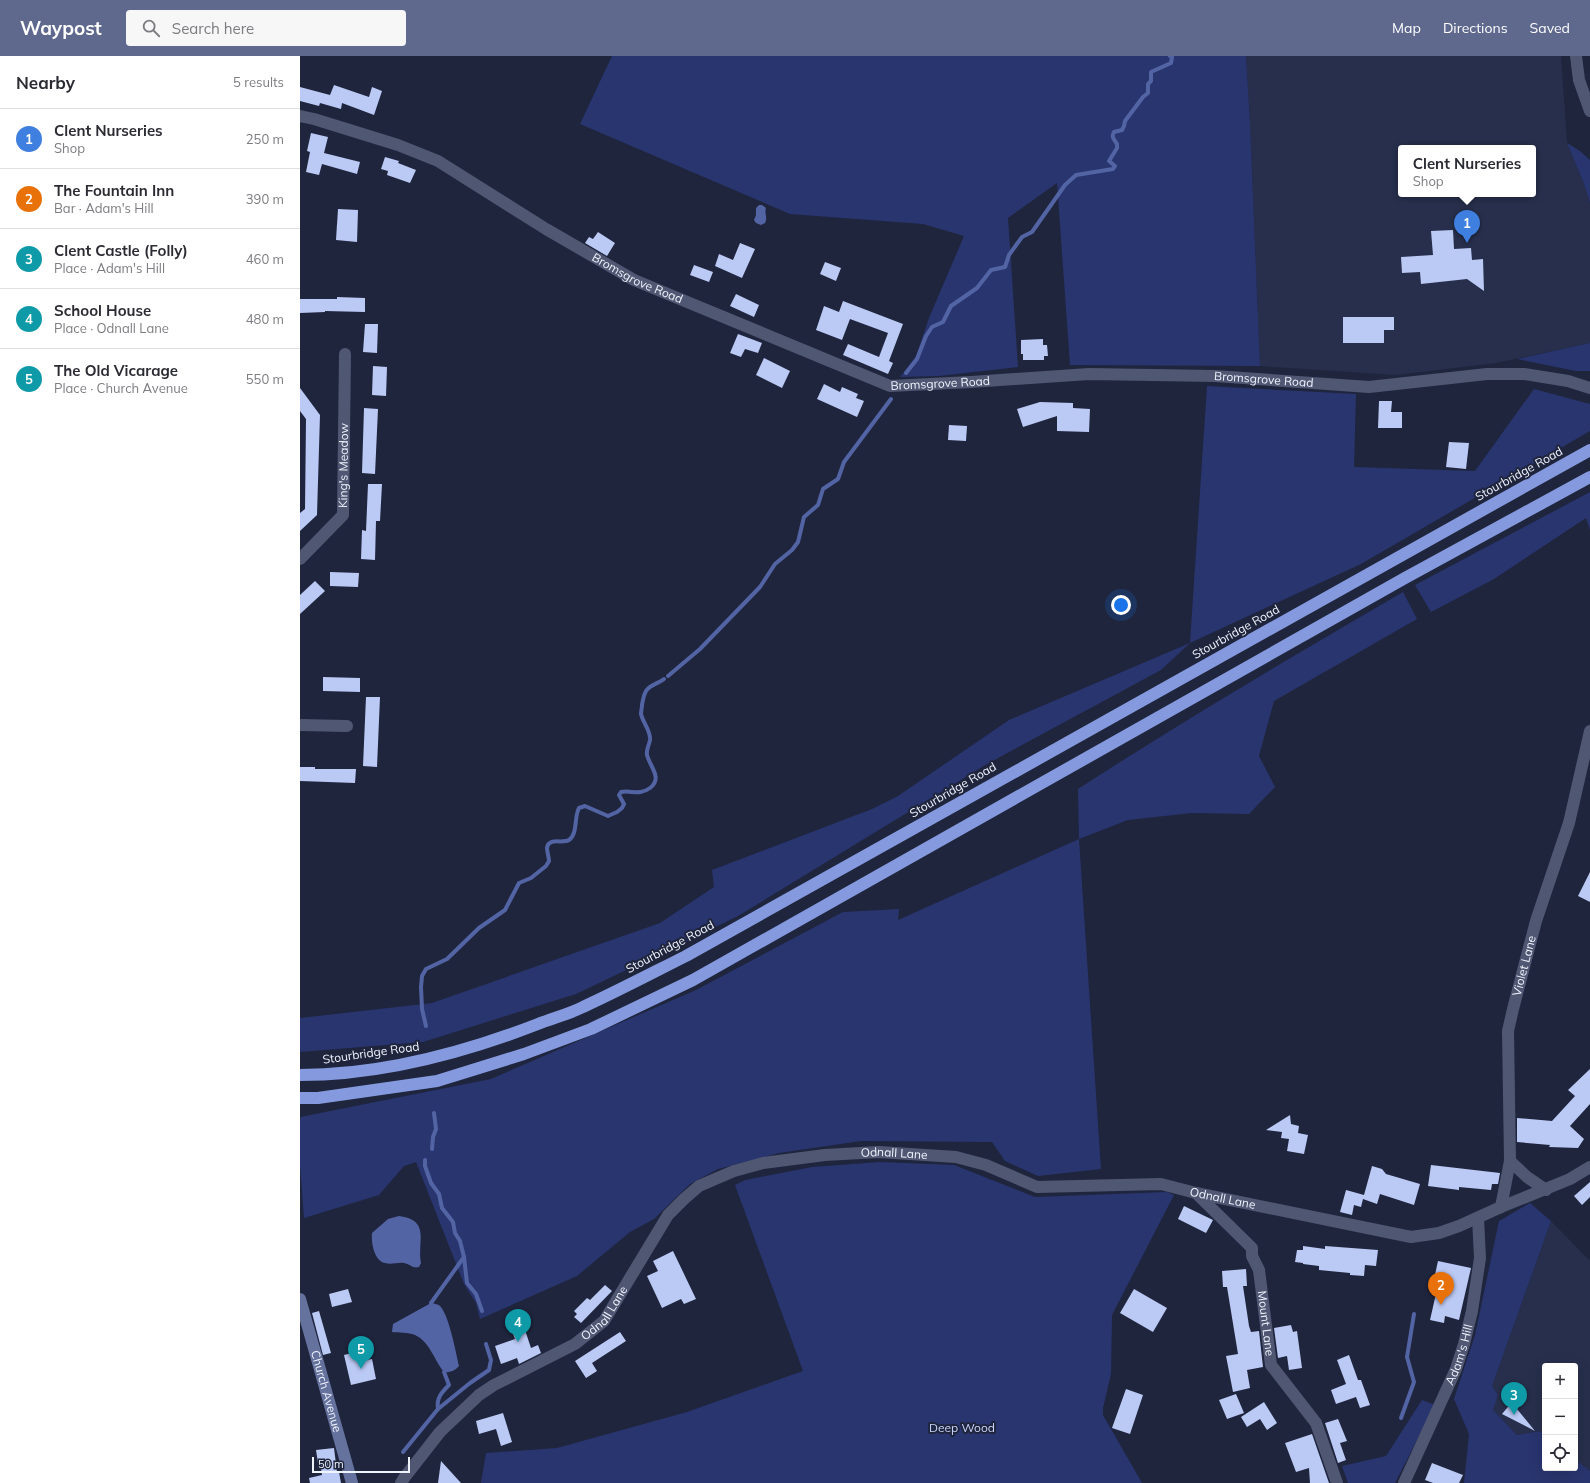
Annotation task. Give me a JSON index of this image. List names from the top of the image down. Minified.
{"streets":{"highway":["Stourbridge Road"],"street":["Bromsgrove Road","King's Meadow","Violet Lane","Odnall Lane","Mount Lane","Adam's Hill","Church Avenue"]},"crossings":[["Violet Lane","Odnall Lane"],["Odnall Lane","Mount Lane"],["Odnall Lane","Adam's Hill"]],"parks":["Deep Wood"],"scale_bar":"50 m","page":{"header":"Waypost","search":"Search here","nav":["Map","Directions","Saved"],"heading":["Nearby","5 results"],"list":[{"mark":"1","name":"Clent Nurseries","note":"Shop","value":"250 m"},{"mark":"2","name":"The Fountain Inn","note":"Bar · Adam's Hill","value":"390 m"},{"mark":"3","name":"Clent Castle (Folly)","note":"Place · Adam's Hill","value":"460 m"},{"mark":"4","name":"School House","note":"Place · Odnall Lane","value":"480 m"},{"mark":"5","name":"The Old Vicarage","note":"Place · Church Avenue","value":"550 m"}],"popup":["Clent Nurseries","Shop"],"pins":["1","2","4","5","3"],"map_buttons":["+","−"],"scale":"50 m"}}
